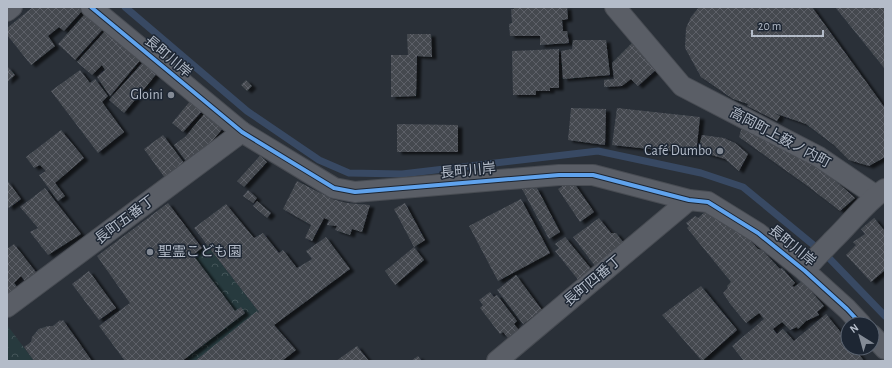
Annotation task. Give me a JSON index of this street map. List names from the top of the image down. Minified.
{"streets":{"street":["長町川岸","高岡町上薮ノ内町","長町五番丁","長町四番丁"]},"crossings":[["長町川岸","長町五番丁"],["長町川岸","長町四番丁"]],"places":["Gloini","Café Dumbo","聖霊こども園"],"scale_bar":"20 m","north":"top left"}
